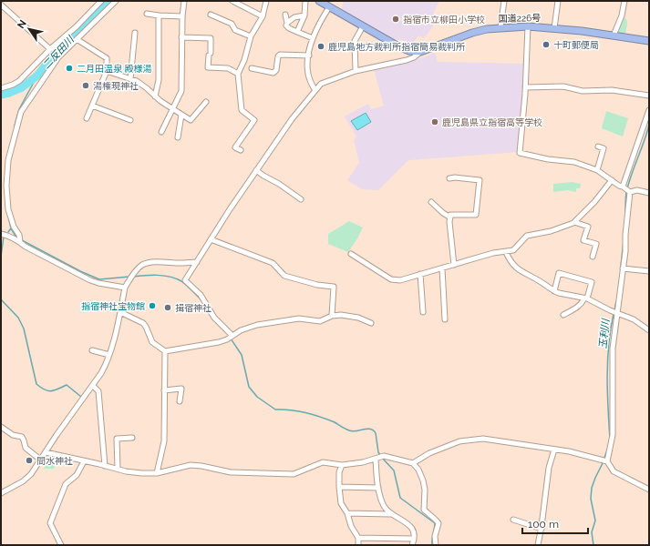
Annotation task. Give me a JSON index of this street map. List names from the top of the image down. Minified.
{"streets":{"highway":["国道226号"]},"water":["二反田川","玉利川"],"places":["指宿市立柳田小学校","十町郵便局","鹿児島地方裁判所指宿簡易裁判所","二月田温泉 殿様湯","湯権現神社","鹿児島県立指宿高等学校","指宿神社宝物館","揖宿神社","間水神社"],"scale_bar":"100 m","north":"top left"}
